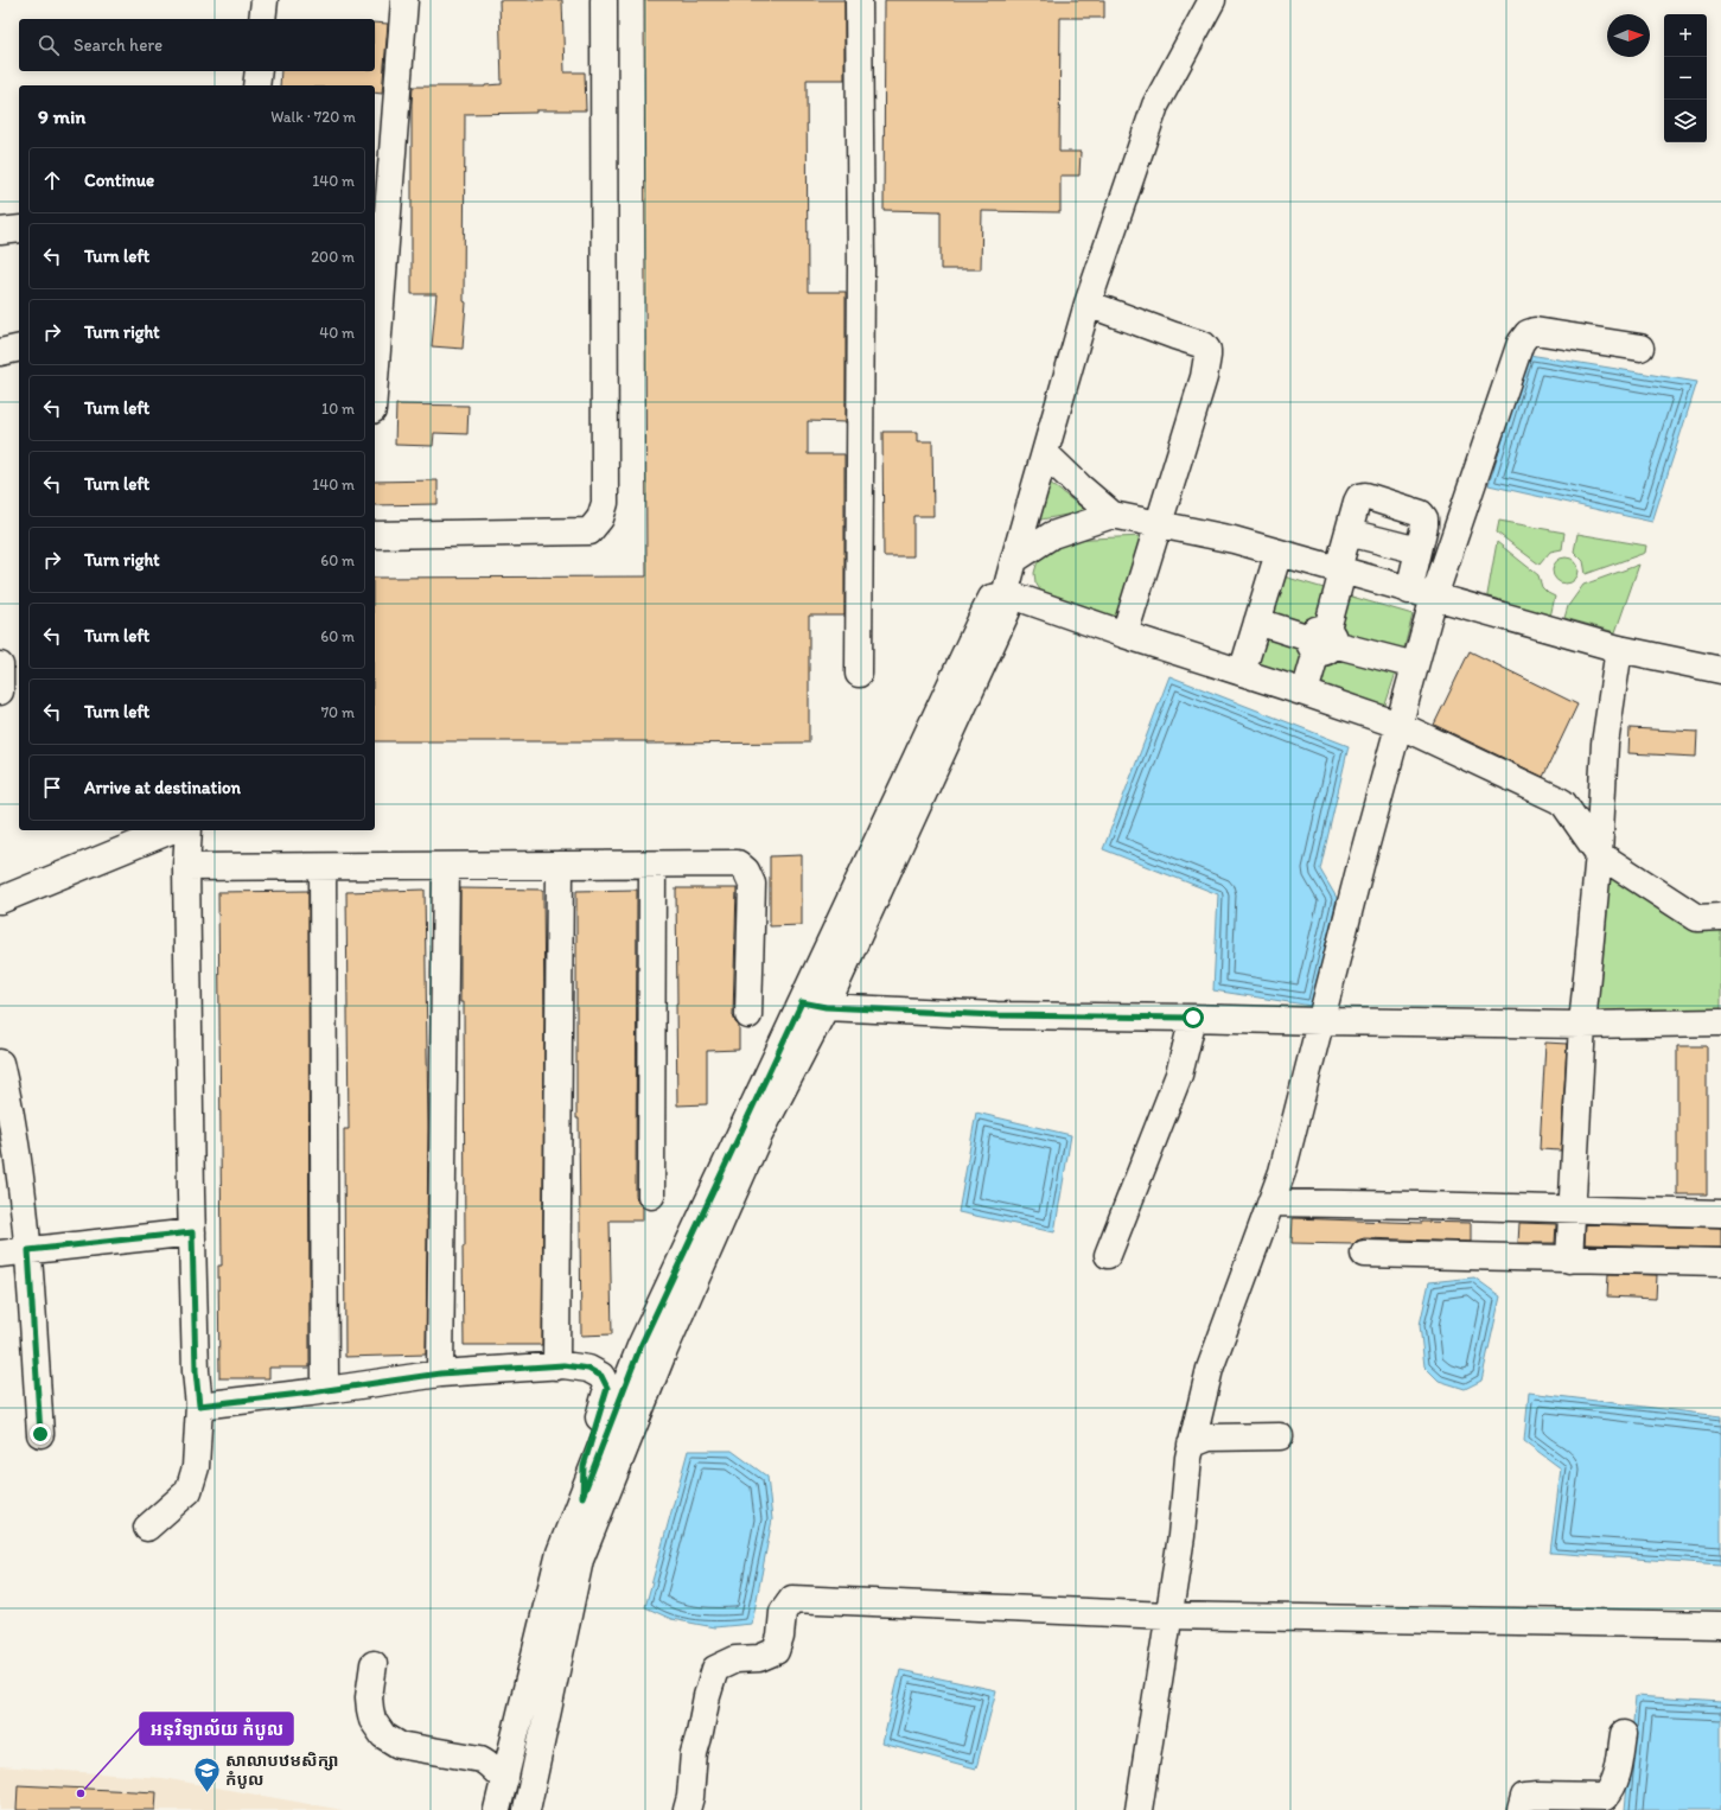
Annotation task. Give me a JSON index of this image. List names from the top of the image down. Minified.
{"places":{"school or university":["សាលាបឋមសិក្សា កំបូល"],"other":["អនុវិទ្យាល័យ កំបូល"]},"north":"right","page":{"map_buttons":["+","−"],"search":"Search here","heading":["9 min","Walk · 720 m"],"list":[["Continue","140 m"],["Turn left","200 m"],["Turn right","40 m"],["Turn left","10 m"],["Turn left","140 m"],["Turn right","60 m"],["Turn left","60 m"],["Turn left","70 m"],"Arrive at destination"]}}
